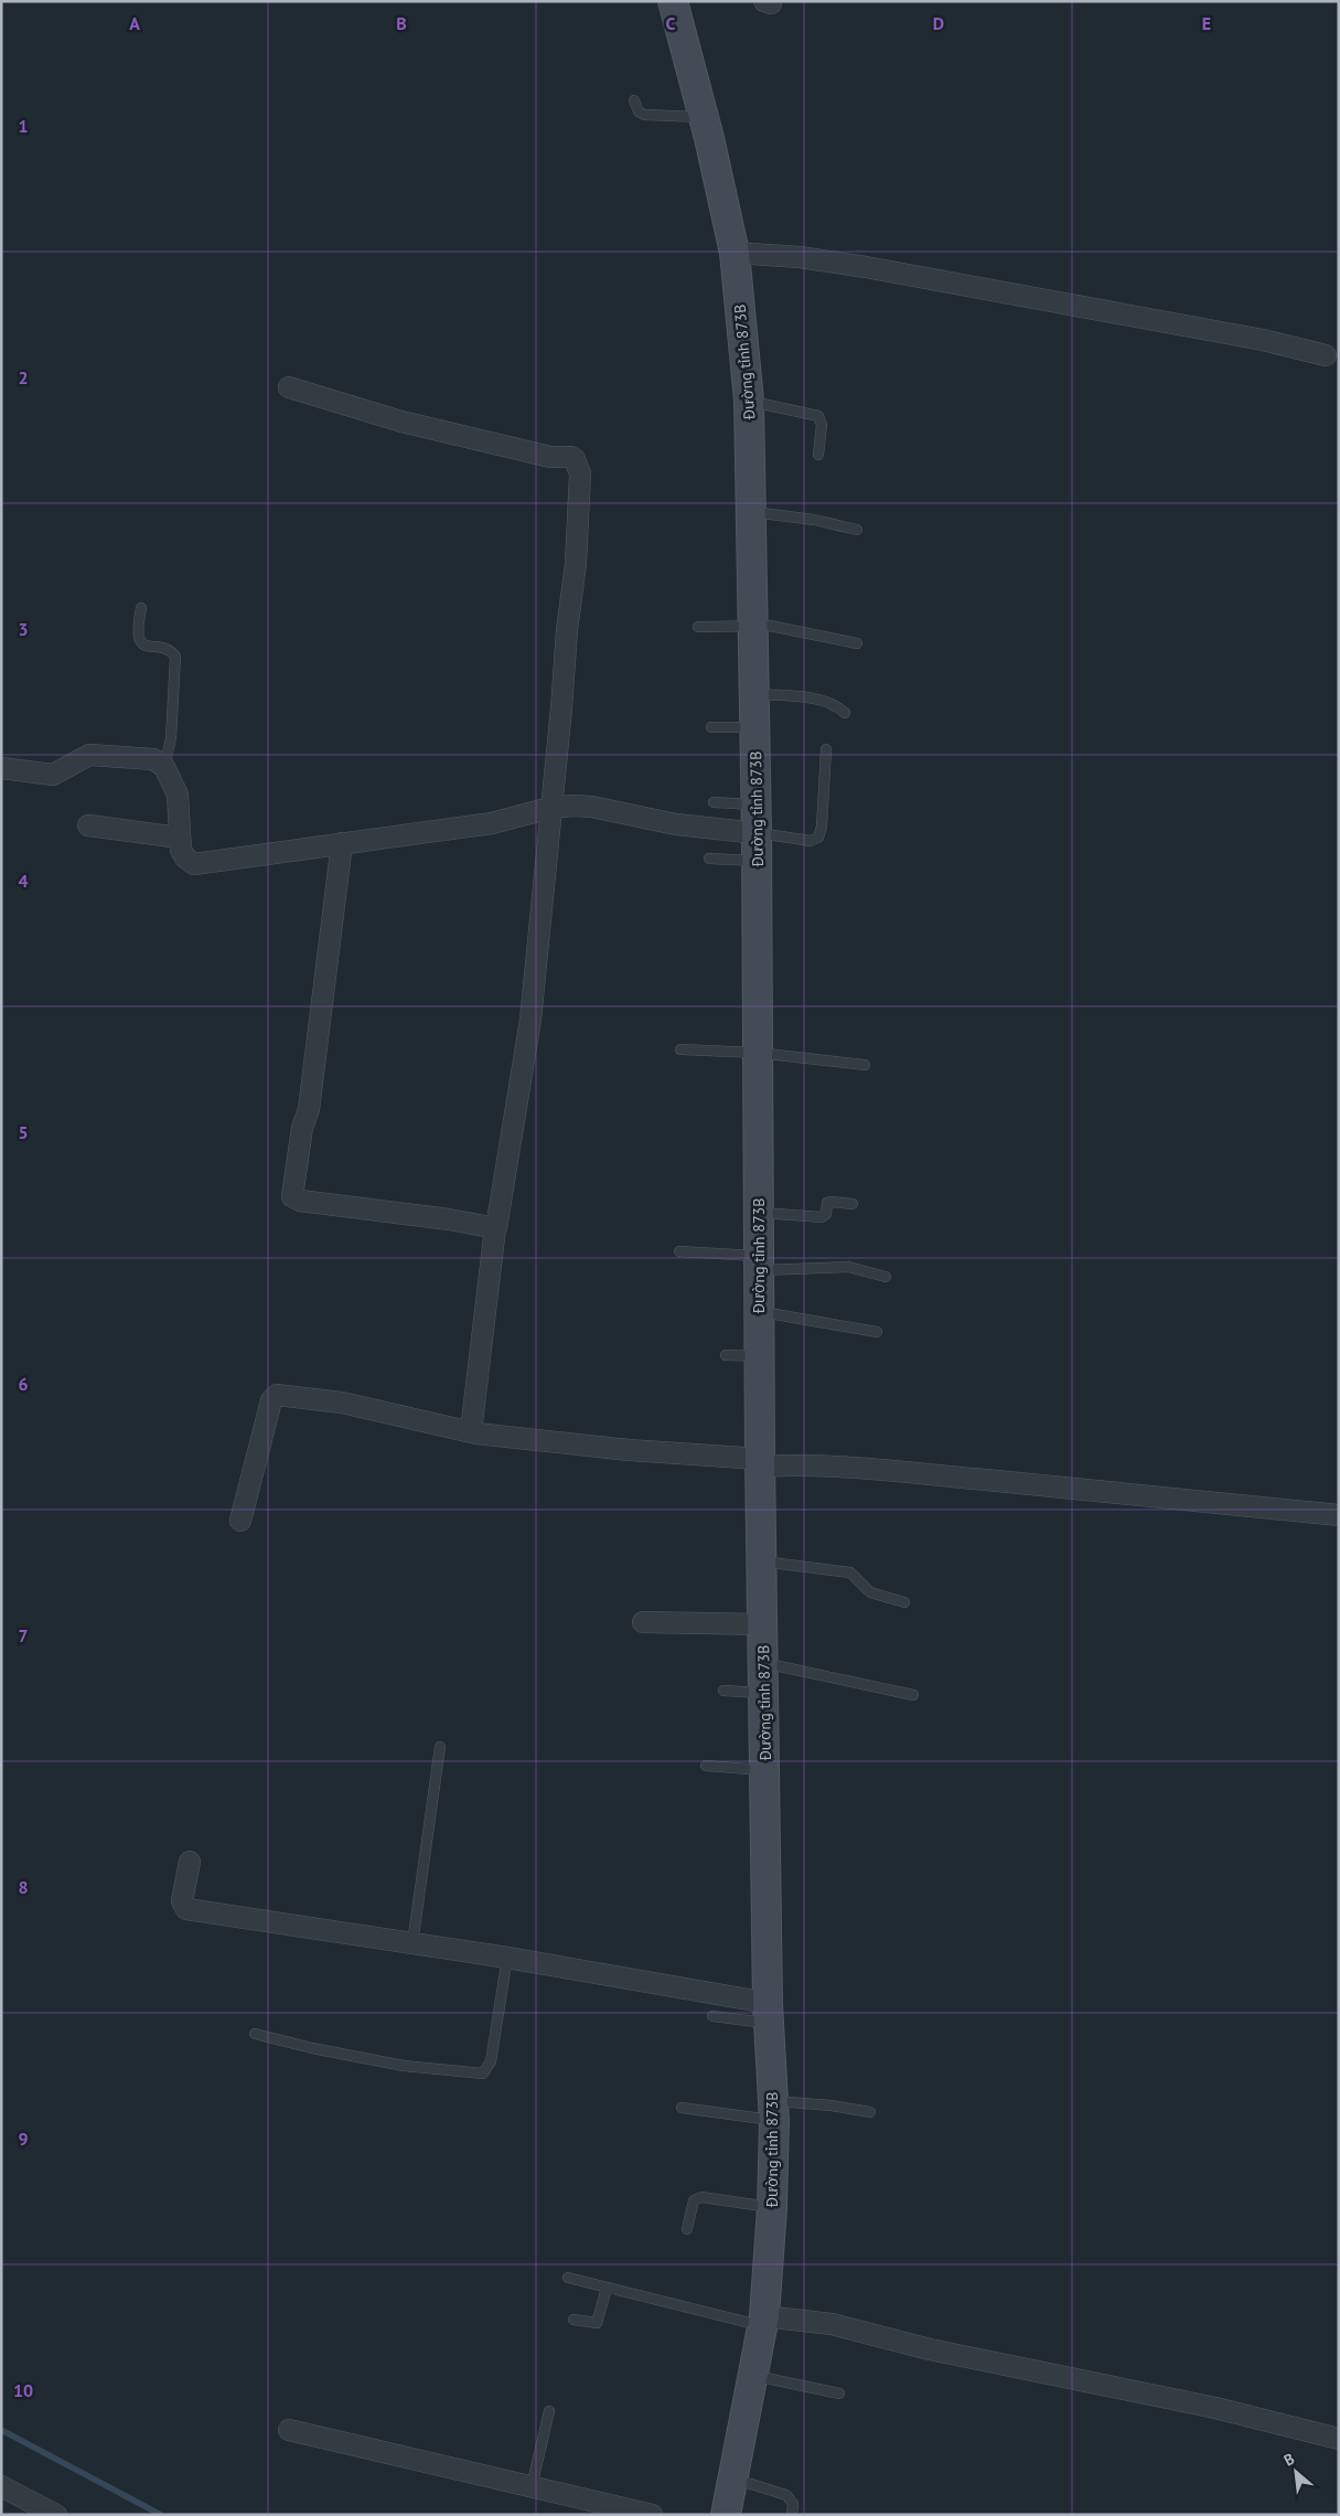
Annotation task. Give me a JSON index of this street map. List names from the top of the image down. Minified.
{"streets":{"main road":["Đường tỉnh 873B"]},"north":"top left","grid":{"columns":["A","B","C","D","E"],"rows":["1","2","3","4","5","6","7","8","9","10"]}}
